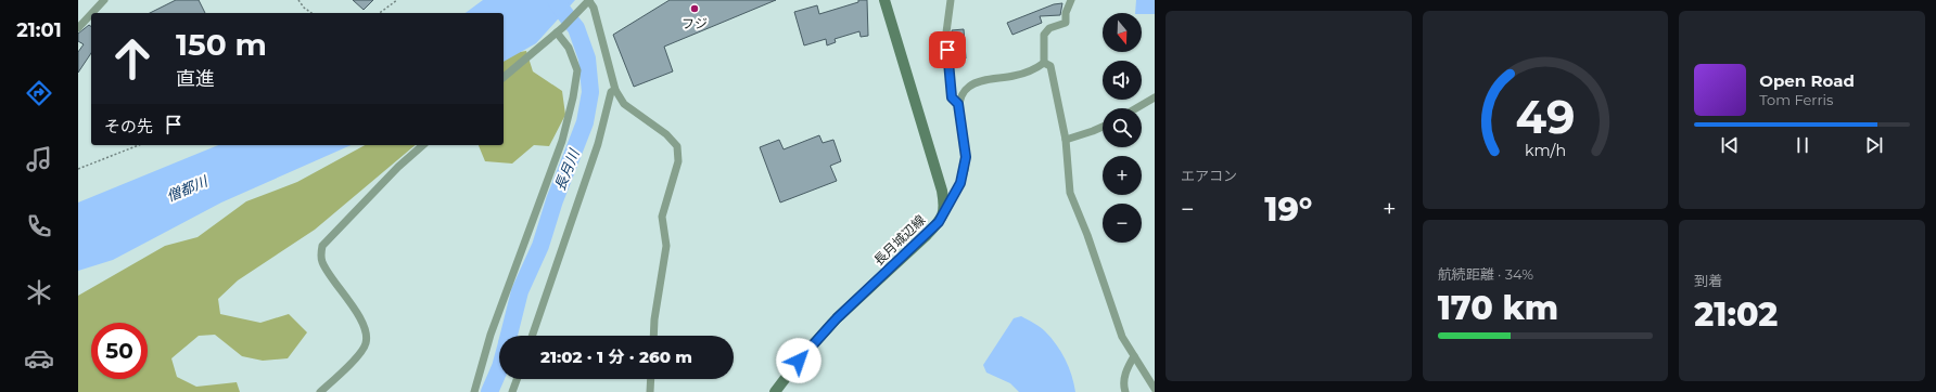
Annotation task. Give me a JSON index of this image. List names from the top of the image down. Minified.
{"streets":{"main road":["長月城辺線"]},"water":["長月川","僧都川"],"places":["フジ"],"north":"bottom","page":{"tabs":"21:01","tile":["エアコン",["航続距離 · 34%","170 km"],["到着","21:02"]],"map_buttons":["+","−"],"turn":["150 m","直進"],"song":["Open Road","Tom Ferris"],"then":"その先","heat":["−","19°","+"],"limit":"50","trip":"21:02 · 1 分 · 260 m","gauge":["49","km/h"]}}
